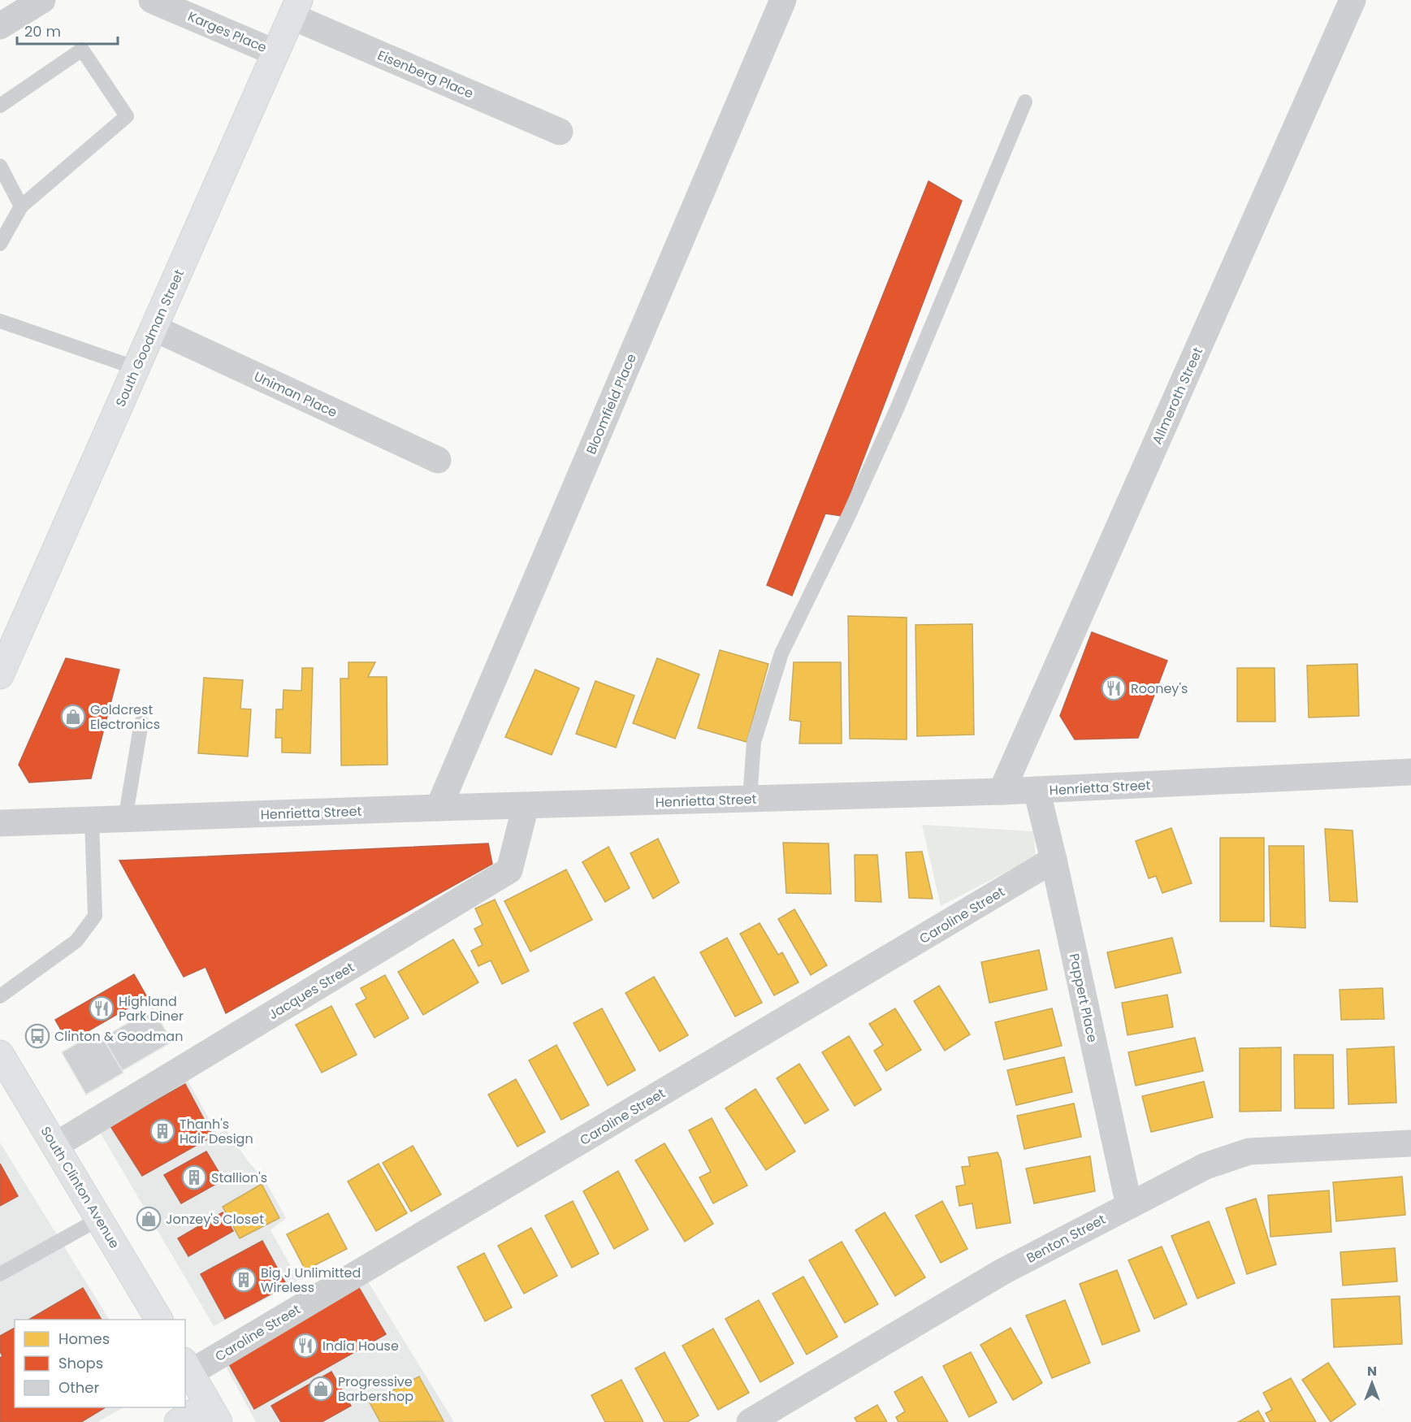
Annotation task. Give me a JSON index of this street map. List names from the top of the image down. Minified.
{"streets":{"main road":["South Goodman Street","South Clinton Avenue"],"street":["Karges Place","Eisenberg Place","Uniman Place","Allmeroth Street","Bloomfield Place","Henrietta Street","Caroline Street","Jacques Street","Pappert Place","Benton Street"]},"crossings":[["Karges Place","South Goodman Street"],["Eisenberg Place","South Goodman Street"],["South Goodman Street","Uniman Place"],["Allmeroth Street","Henrietta Street"],["Bloomfield Place","Henrietta Street"],["Henrietta Street","Jacques Street"],["Henrietta Street","Pappert Place"],["Caroline Street","Pappert Place"],["Jacques Street","South Clinton Avenue"],["Pappert Place","Benton Street"]],"places":{"restaurant":["Rooney's","Highland Park Diner","India House"],"shop":["Goldcrest Electronics","Jonzey's Closet","Progressive Barbershop"],"bus stop":["Clinton & Goodman"],"building":["Thanh's Hair Design","Stallion's","Big J Unlimitted Wireless"]},"legend":["Homes","Shops","Other"],"scale_bar":"20 m","north":"top"}
